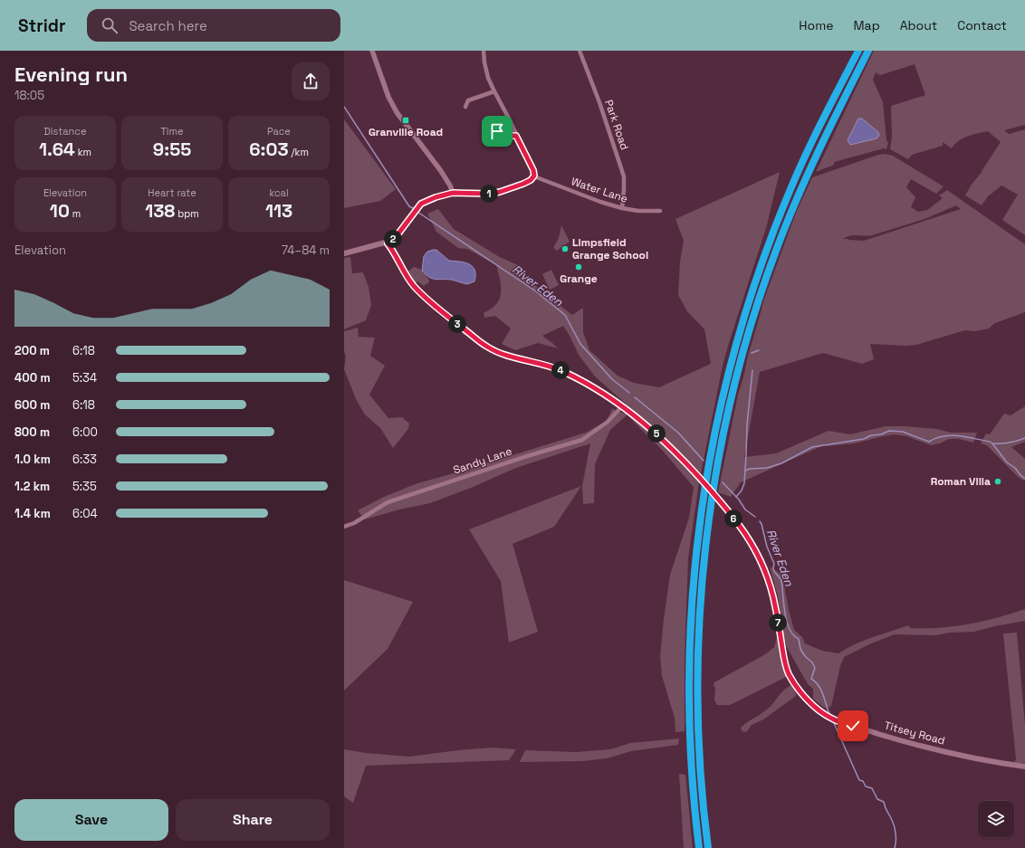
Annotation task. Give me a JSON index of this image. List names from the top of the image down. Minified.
{"streets":{"main road":["Titsey Road"],"street":["Park Road","Water Lane","Sandy Lane"]},"crossings":[["Park Road","Water Lane"],["Sandy Lane","Titsey Road"]],"water":["River Eden"],"places":{"transit":["Granville Road"],"other":["Limpsfield Grange School","Grange","Roman Villa"]},"page":{"header":"Stridr","search":"Search here","nav":["Home","Map","About","Contact"],"heading":["Evening run","18:05"],"stats":[["Distance","1.64 km"],["Time","9:55"],["Pace","6:03 /km"],["Elevation","10 m"],["Heart rate","138 bpm"],["kcal","113"]],"pins":["1","2","3","4","5","6","7"],"chart":["Elevation","74–84 m"],"list":[{"name":"200 m","note":"6:18"},{"name":"400 m","note":"5:34"},{"name":"600 m","note":"6:18"},{"name":"800 m","note":"6:00"},{"name":"1.0 km","note":"6:33"},{"name":"1.2 km","note":"5:35"},{"name":"1.4 km","note":"6:04"}],"buttons":["Save","Share"]}}
